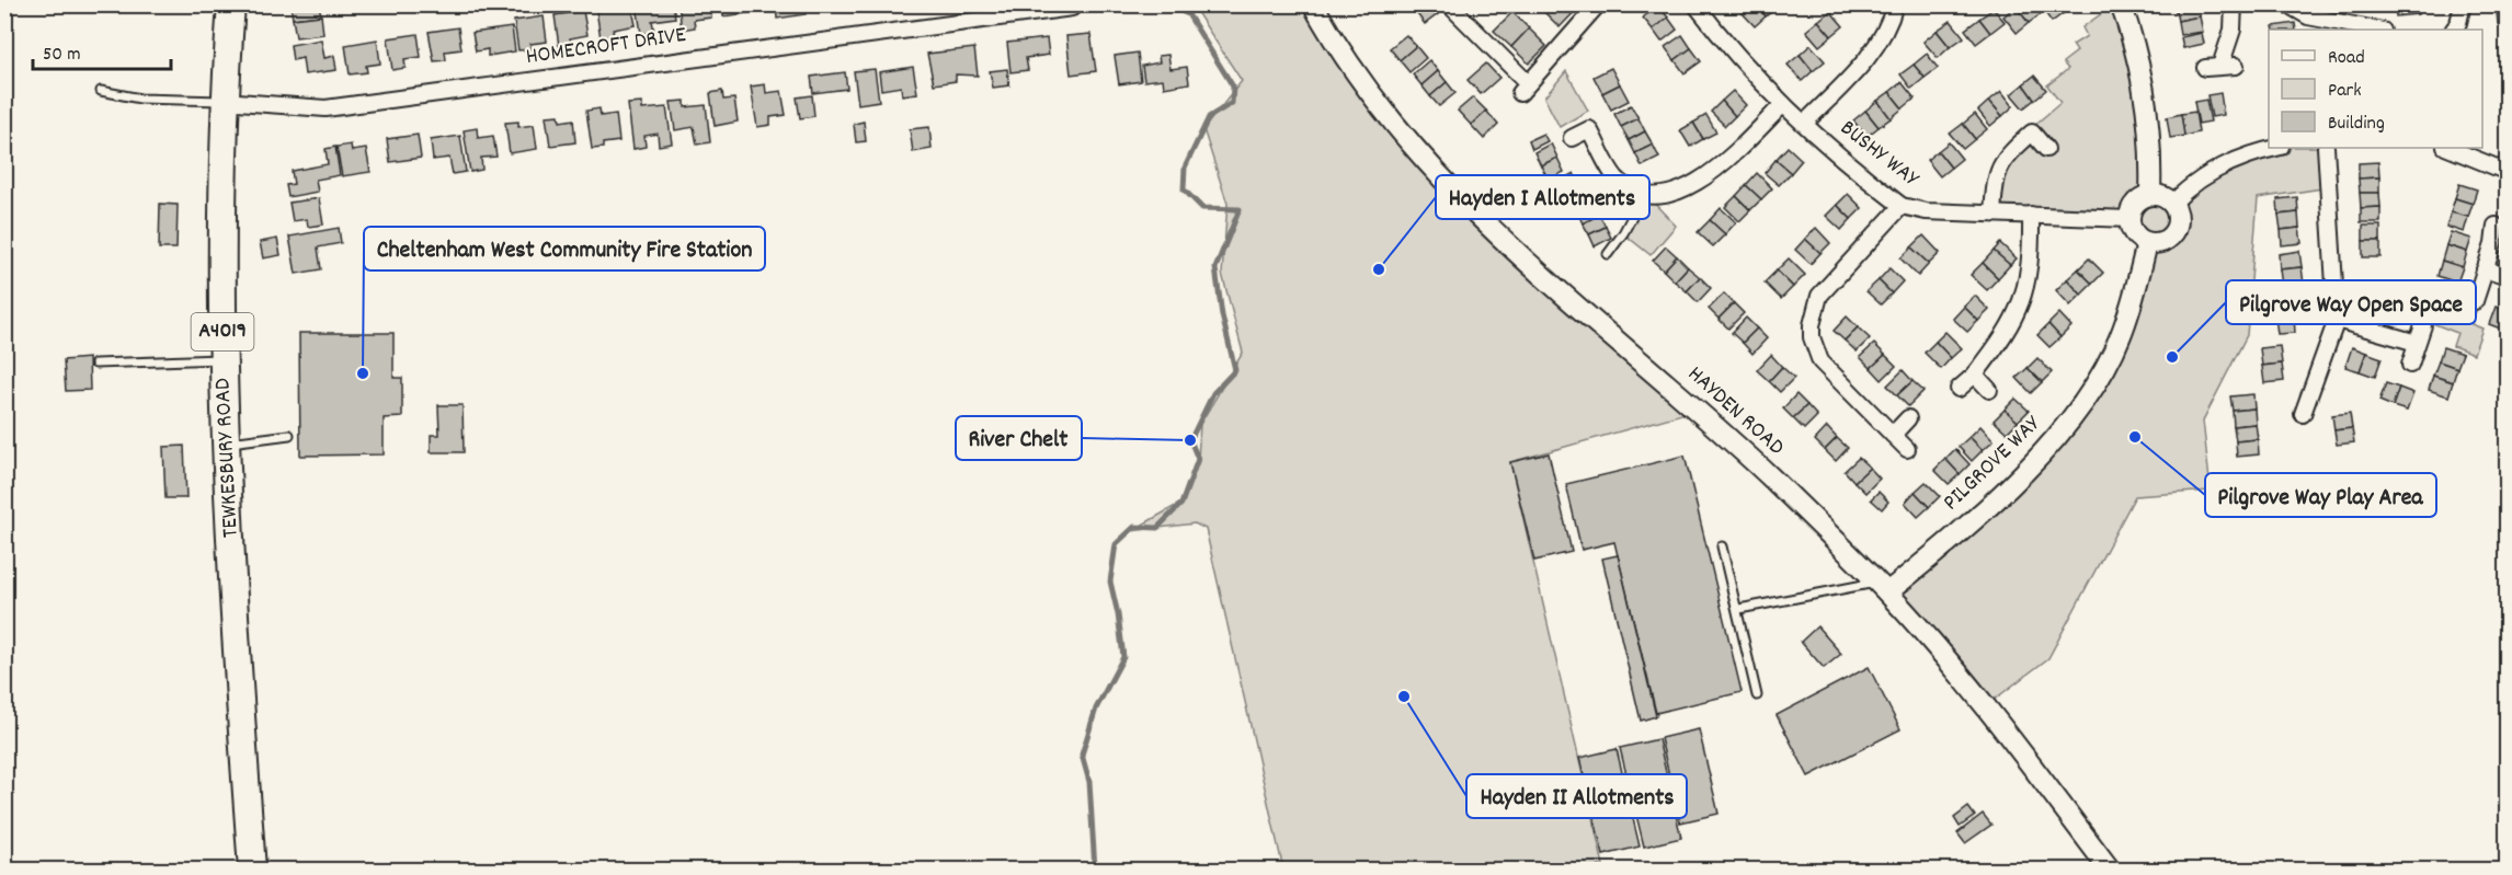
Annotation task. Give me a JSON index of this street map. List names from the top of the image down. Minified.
{"streets":{"highway":["A4019","TEWKESBURY ROAD"],"main road":["HAYDEN ROAD","PILGROVE WAY"],"street":["HOMECROFT DRIVE","BUSHY WAY"]},"crossings":[["HOMECROFT DRIVE","TEWKESBURY ROAD"],["BUSHY WAY","PILGROVE WAY"],["HAYDEN ROAD","PILGROVE WAY"]],"places":["Hayden I Allotments","Pilgrove Way Open Space","Cheltenham West Community Fire Station","Pilgrove Way Play Area","River Chelt","Hayden II Allotments"],"legend":["Road","Park","Building"],"scale_bar":"50 m"}
